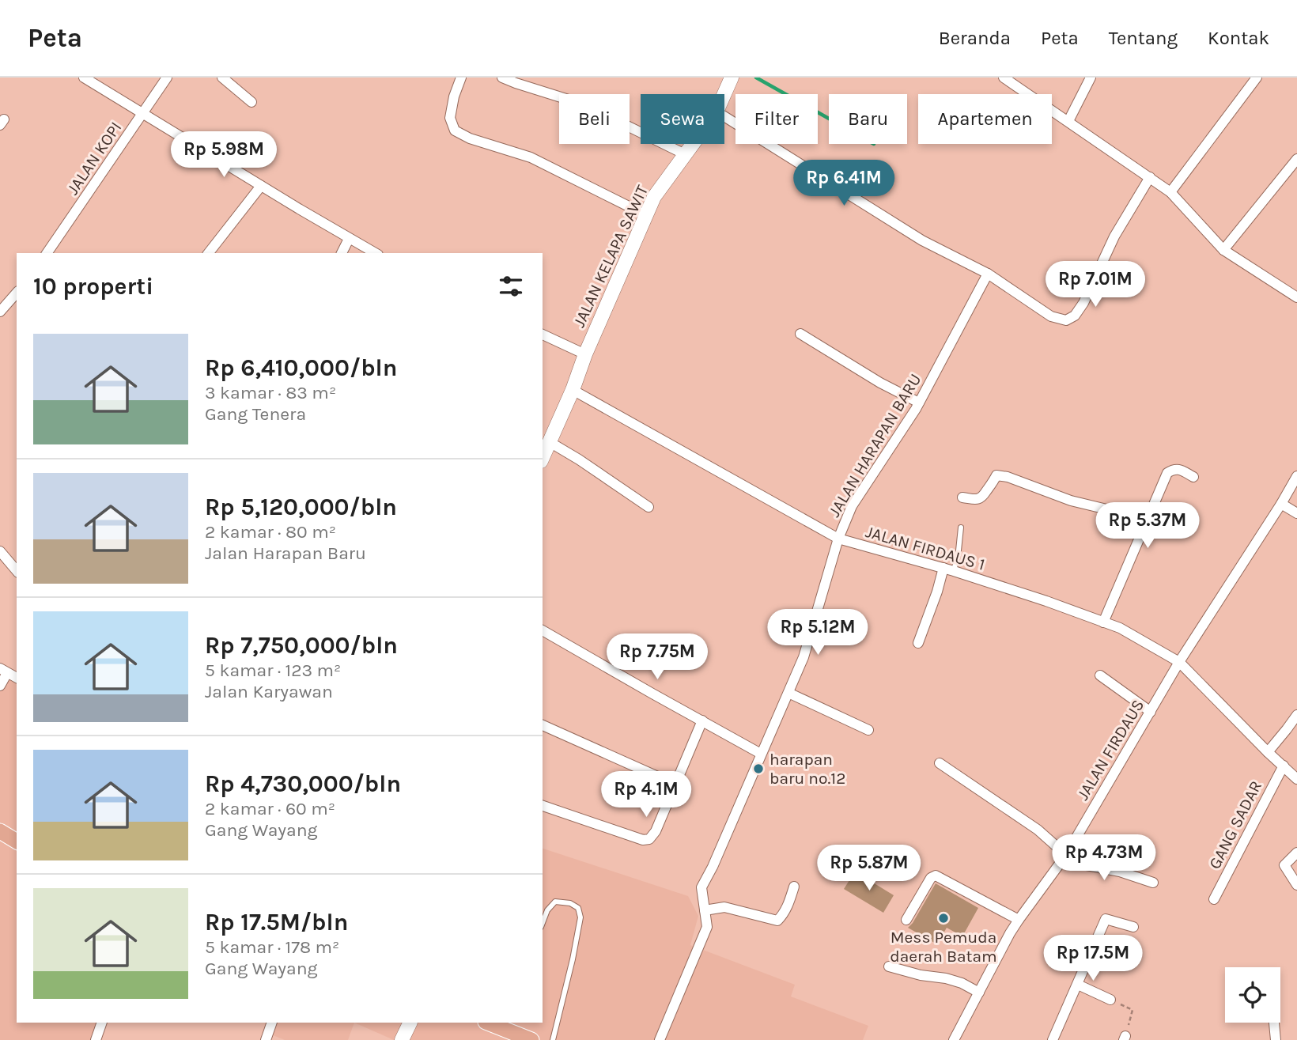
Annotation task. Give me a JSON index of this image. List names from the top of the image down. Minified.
{"streets":{"main road":["JALAN KELAPA SAWIT"],"street":["JALAN KOPI","JALAN HARAPAN BARU","JALAN FIRDAUS 1","JALAN FIRDAUS","GANG SADAR"]},"crossings":[["JALAN KELAPA SAWIT","JALAN FIRDAUS 1"],["JALAN HARAPAN BARU","JALAN FIRDAUS 1"],["JALAN FIRDAUS 1","JALAN FIRDAUS"],["JALAN FIRDAUS 1","GANG SADAR"]],"places":["harapan baru no.12","Mess Pemuda daerah Batam"],"page":{"header":"Peta","nav":["Beranda","Peta","Tentang","Kontak"],"chip":["Beli","Sewa","Filter","Baru","Apartemen"],"price":["Rp 5.98M","Rp 6.41M","Rp 7.01M","Rp 5.37M","Rp 5.12M","Rp 7.75M","Rp 4.1M","Rp 4.73M","Rp 5.87M","Rp 17.5M"],"heading":"10 properti","list":[{"name":"Rp 6,410,000/bln","note":"3 kamar · 83 m² · Gang Tenera"},{"name":"Rp 5,120,000/bln","note":"2 kamar · 80 m² · Jalan Harapan Baru"},{"name":"Rp 7,750,000/bln","note":"5 kamar · 123 m² · Jalan Karyawan"},{"name":"Rp 4,730,000/bln","note":"2 kamar · 60 m² · Gang Wayang"},{"name":"Rp 17.5M/bln","note":"5 kamar · 178 m² · Gang Wayang"}]}}
